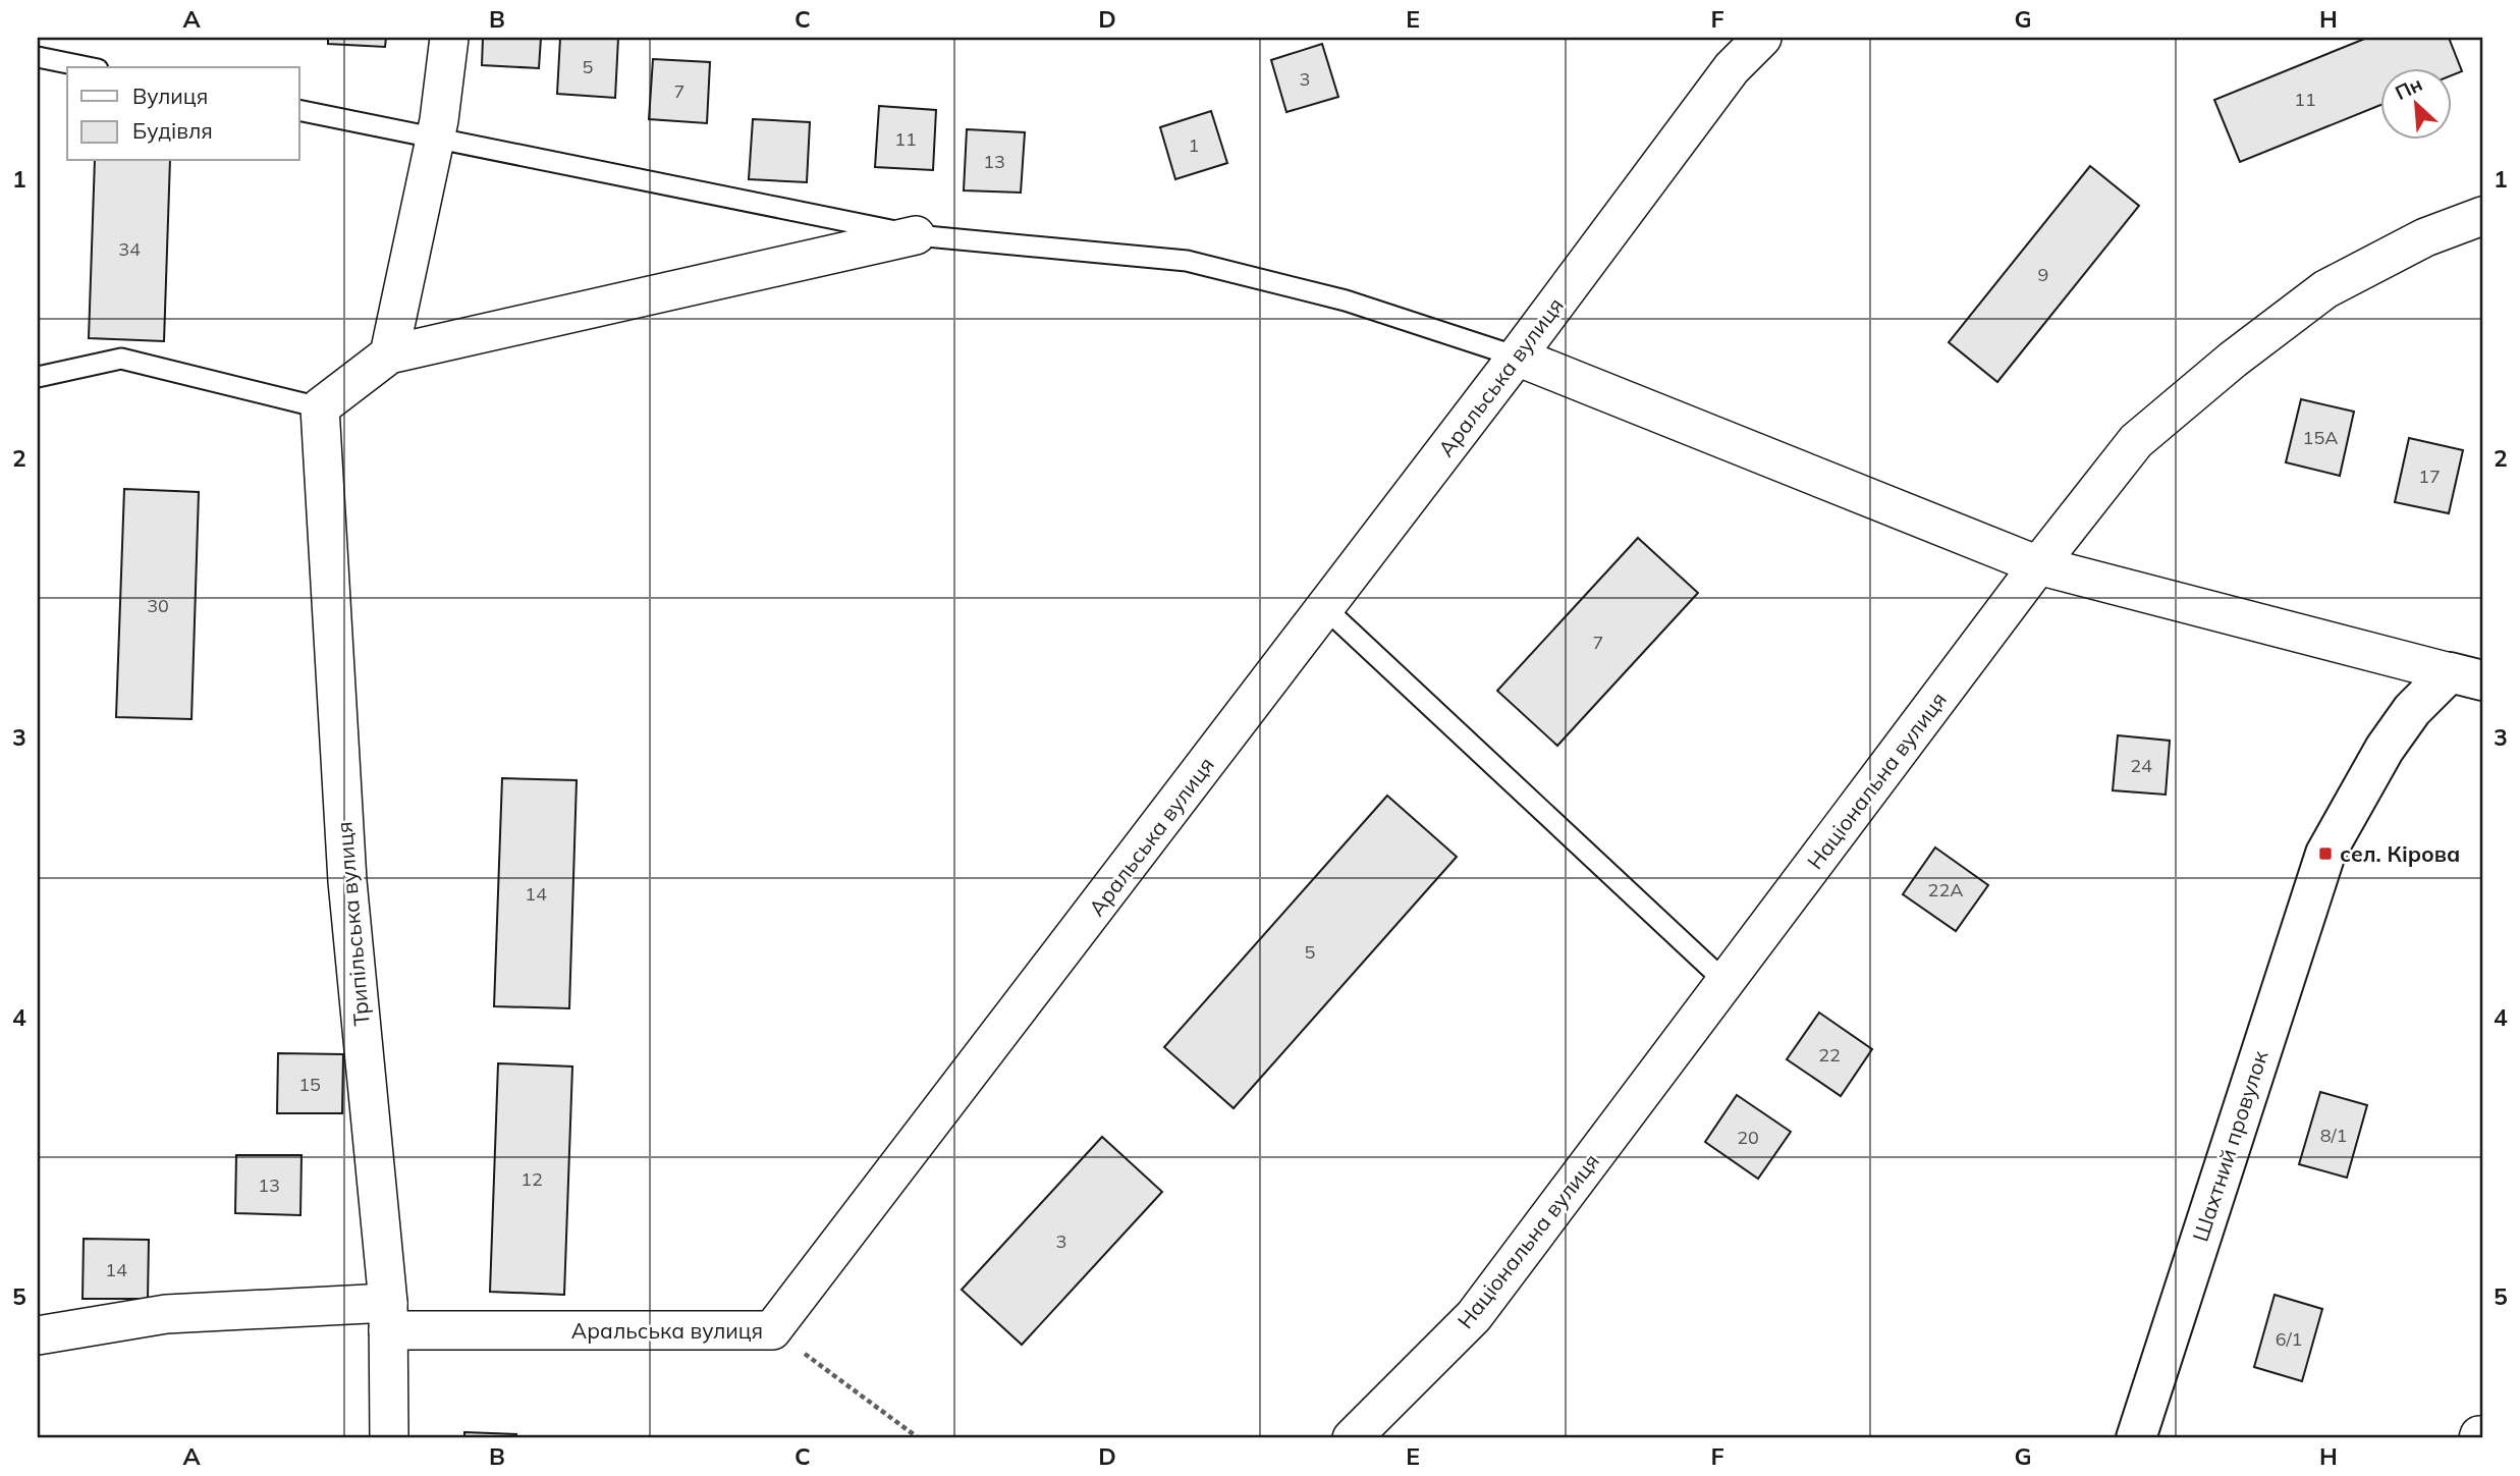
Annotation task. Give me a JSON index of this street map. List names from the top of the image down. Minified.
{"streets":{"street":["Аральська вулиця","Національна вулиця","Трипільська вулиця","Шахтний провулок"]},"crossings":[["Аральська вулиця","Трипільська вулиця"]],"places":{"transit":["сел. Кірова"]},"house_numbers":["5","3","7","11","11","1","13","34","9","15А","17","30","7","24","22А","14","5","22","15","8/1","20","12","13","3","14","6/1"],"legend":["Вулиця","Будівля"],"north":"top left","grid":{"columns":["A","B","C","D","E","F","G","H"],"rows":["1","2","3","4","5"]}}
